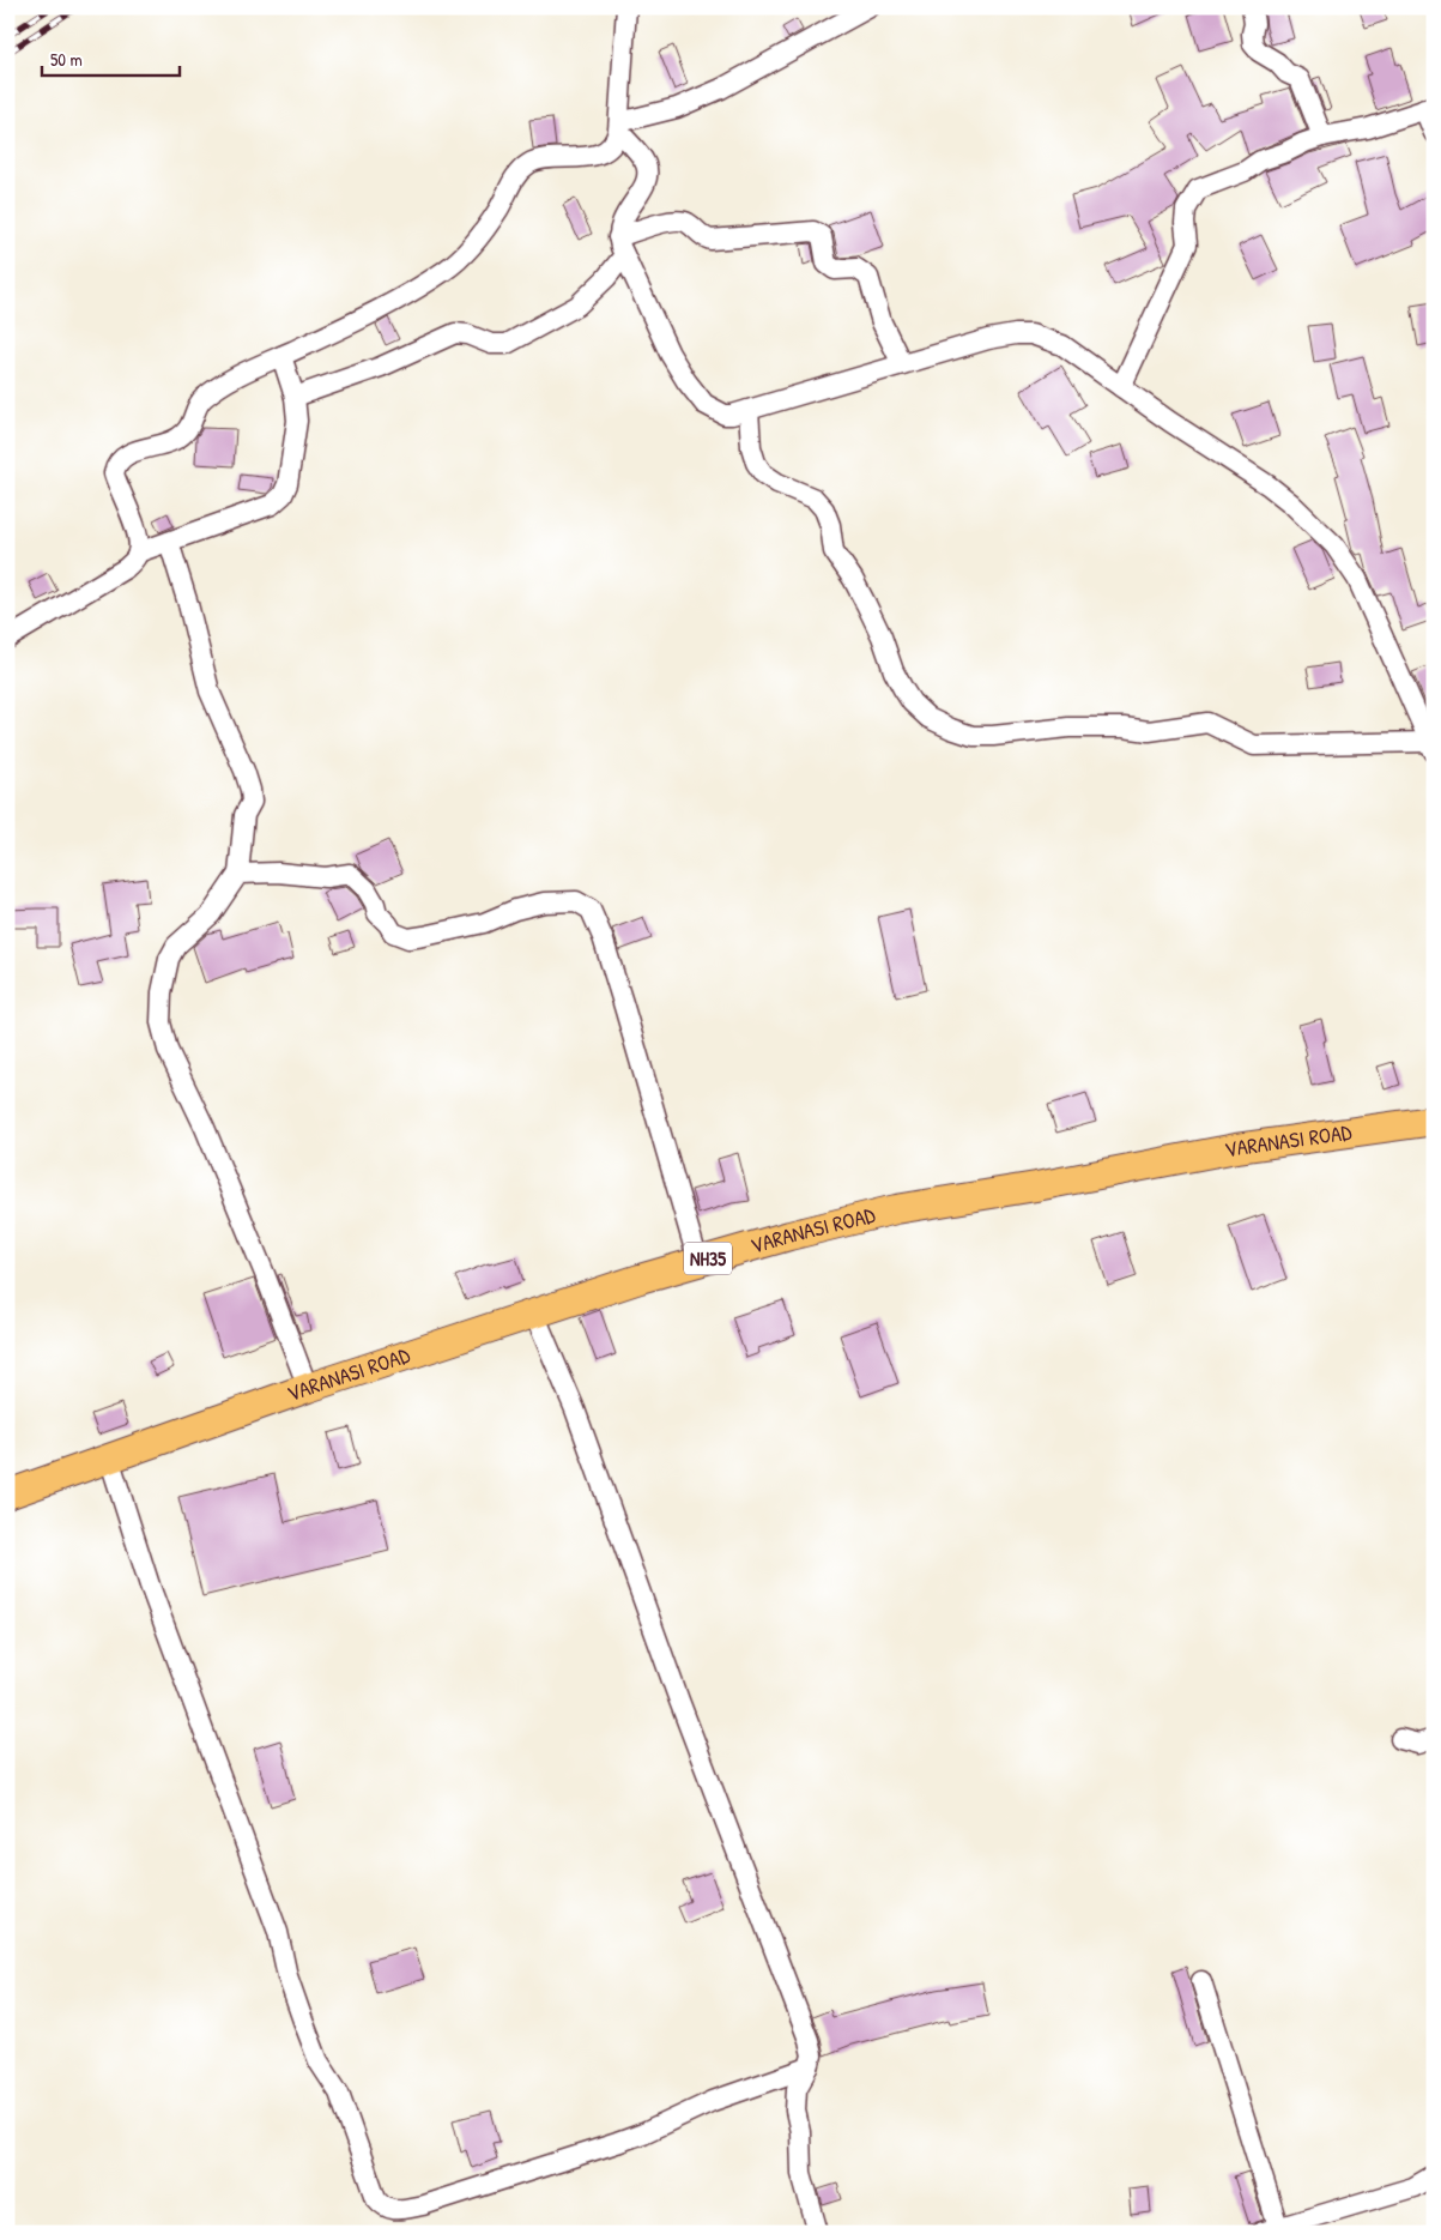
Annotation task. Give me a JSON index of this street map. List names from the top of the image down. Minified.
{"streets":{"highway":["VARANASI ROAD","NH35"]},"scale_bar":"50 m"}
